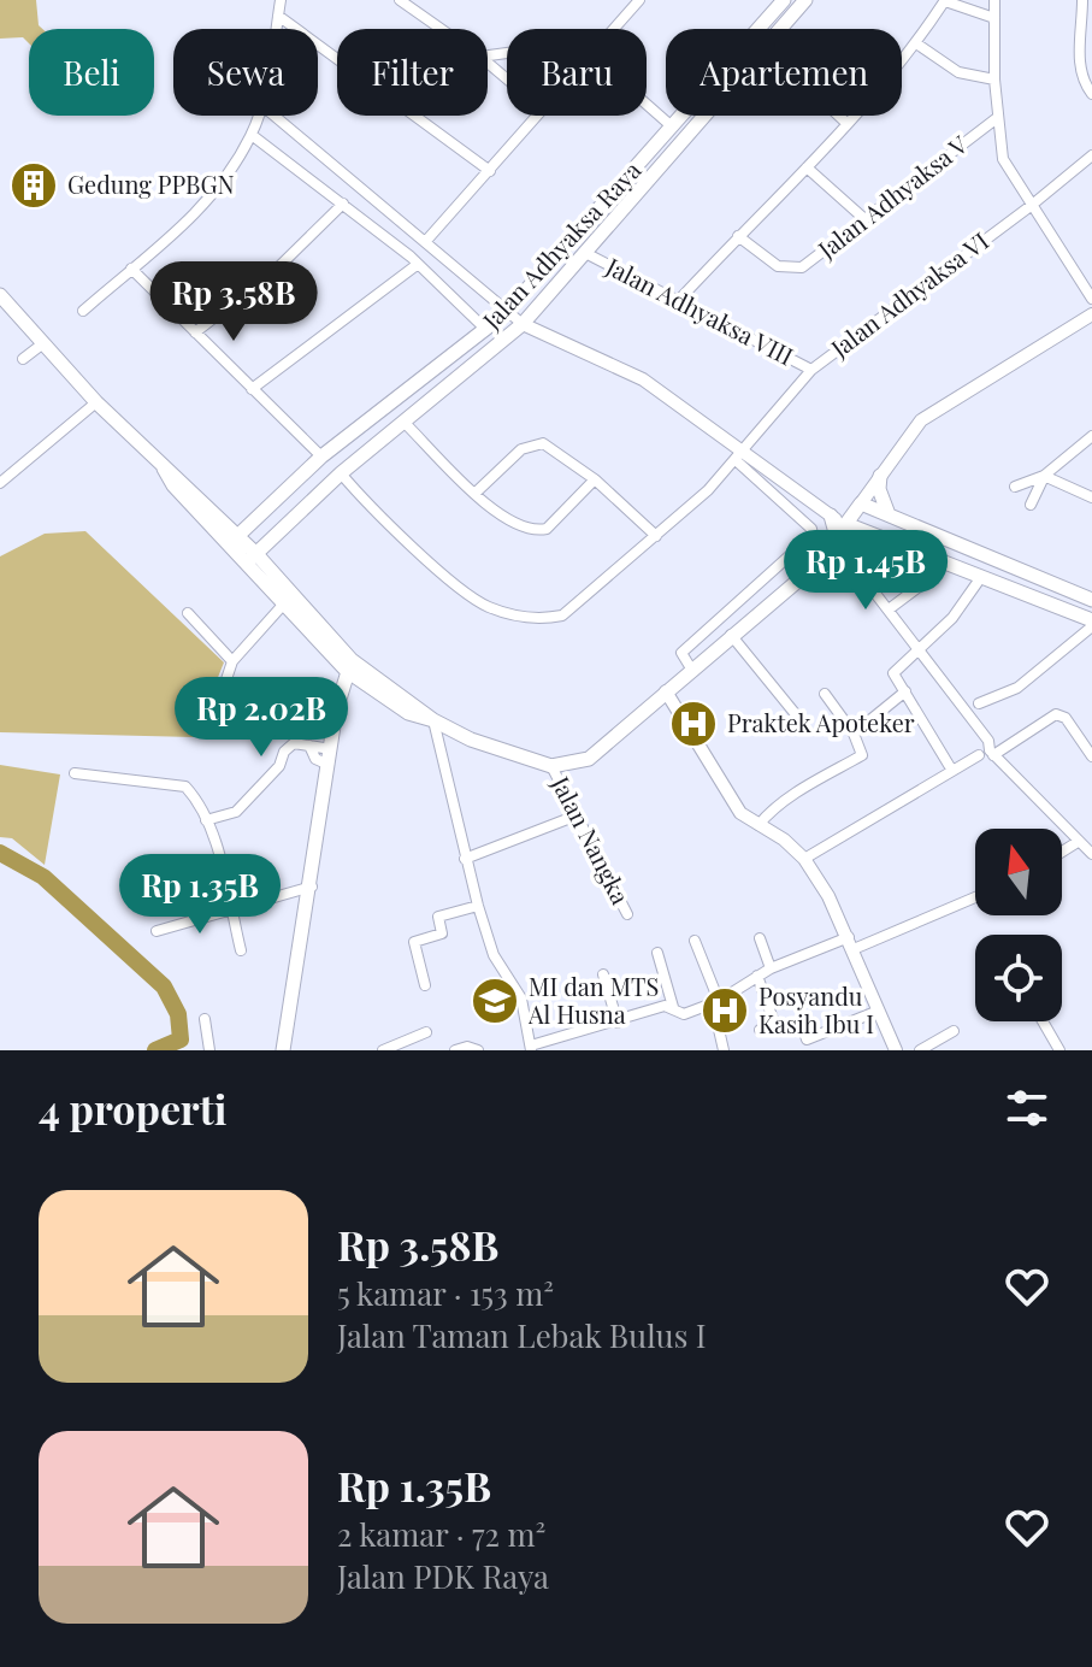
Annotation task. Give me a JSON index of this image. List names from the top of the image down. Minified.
{"streets":{"main road":["Jalan Adhyaksa Raya"],"street":["Jalan Adhyaksa V","Jalan Adhyaksa VI","Jalan Adhyaksa VIII","Jalan Nangka"]},"crossings":[["Jalan Adhyaksa Raya","Jalan Adhyaksa VI"],["Jalan Adhyaksa Raya","Jalan Adhyaksa VIII"],["Jalan Adhyaksa VI","Jalan Adhyaksa VIII"]],"places":{"building":["Gedung PPBGN"],"hospital":["Praktek Apoteker","Posyandu Kasih Ibu I"],"school or university":["MI dan MTS Al Husna"]},"north":"top","page":{"chip":["Beli","Sewa","Filter","Baru","Apartemen"],"price":["Rp 3.58B","Rp 1.45B","Rp 2.02B","Rp 1.35B"],"heading":"4 properti","list":[{"name":"Rp 3.58B","note":"5 kamar · 153 m² · Jalan Taman Lebak Bulus I"},{"name":"Rp 1.35B","note":"2 kamar · 72 m² · Jalan PDK Raya"}]}}
